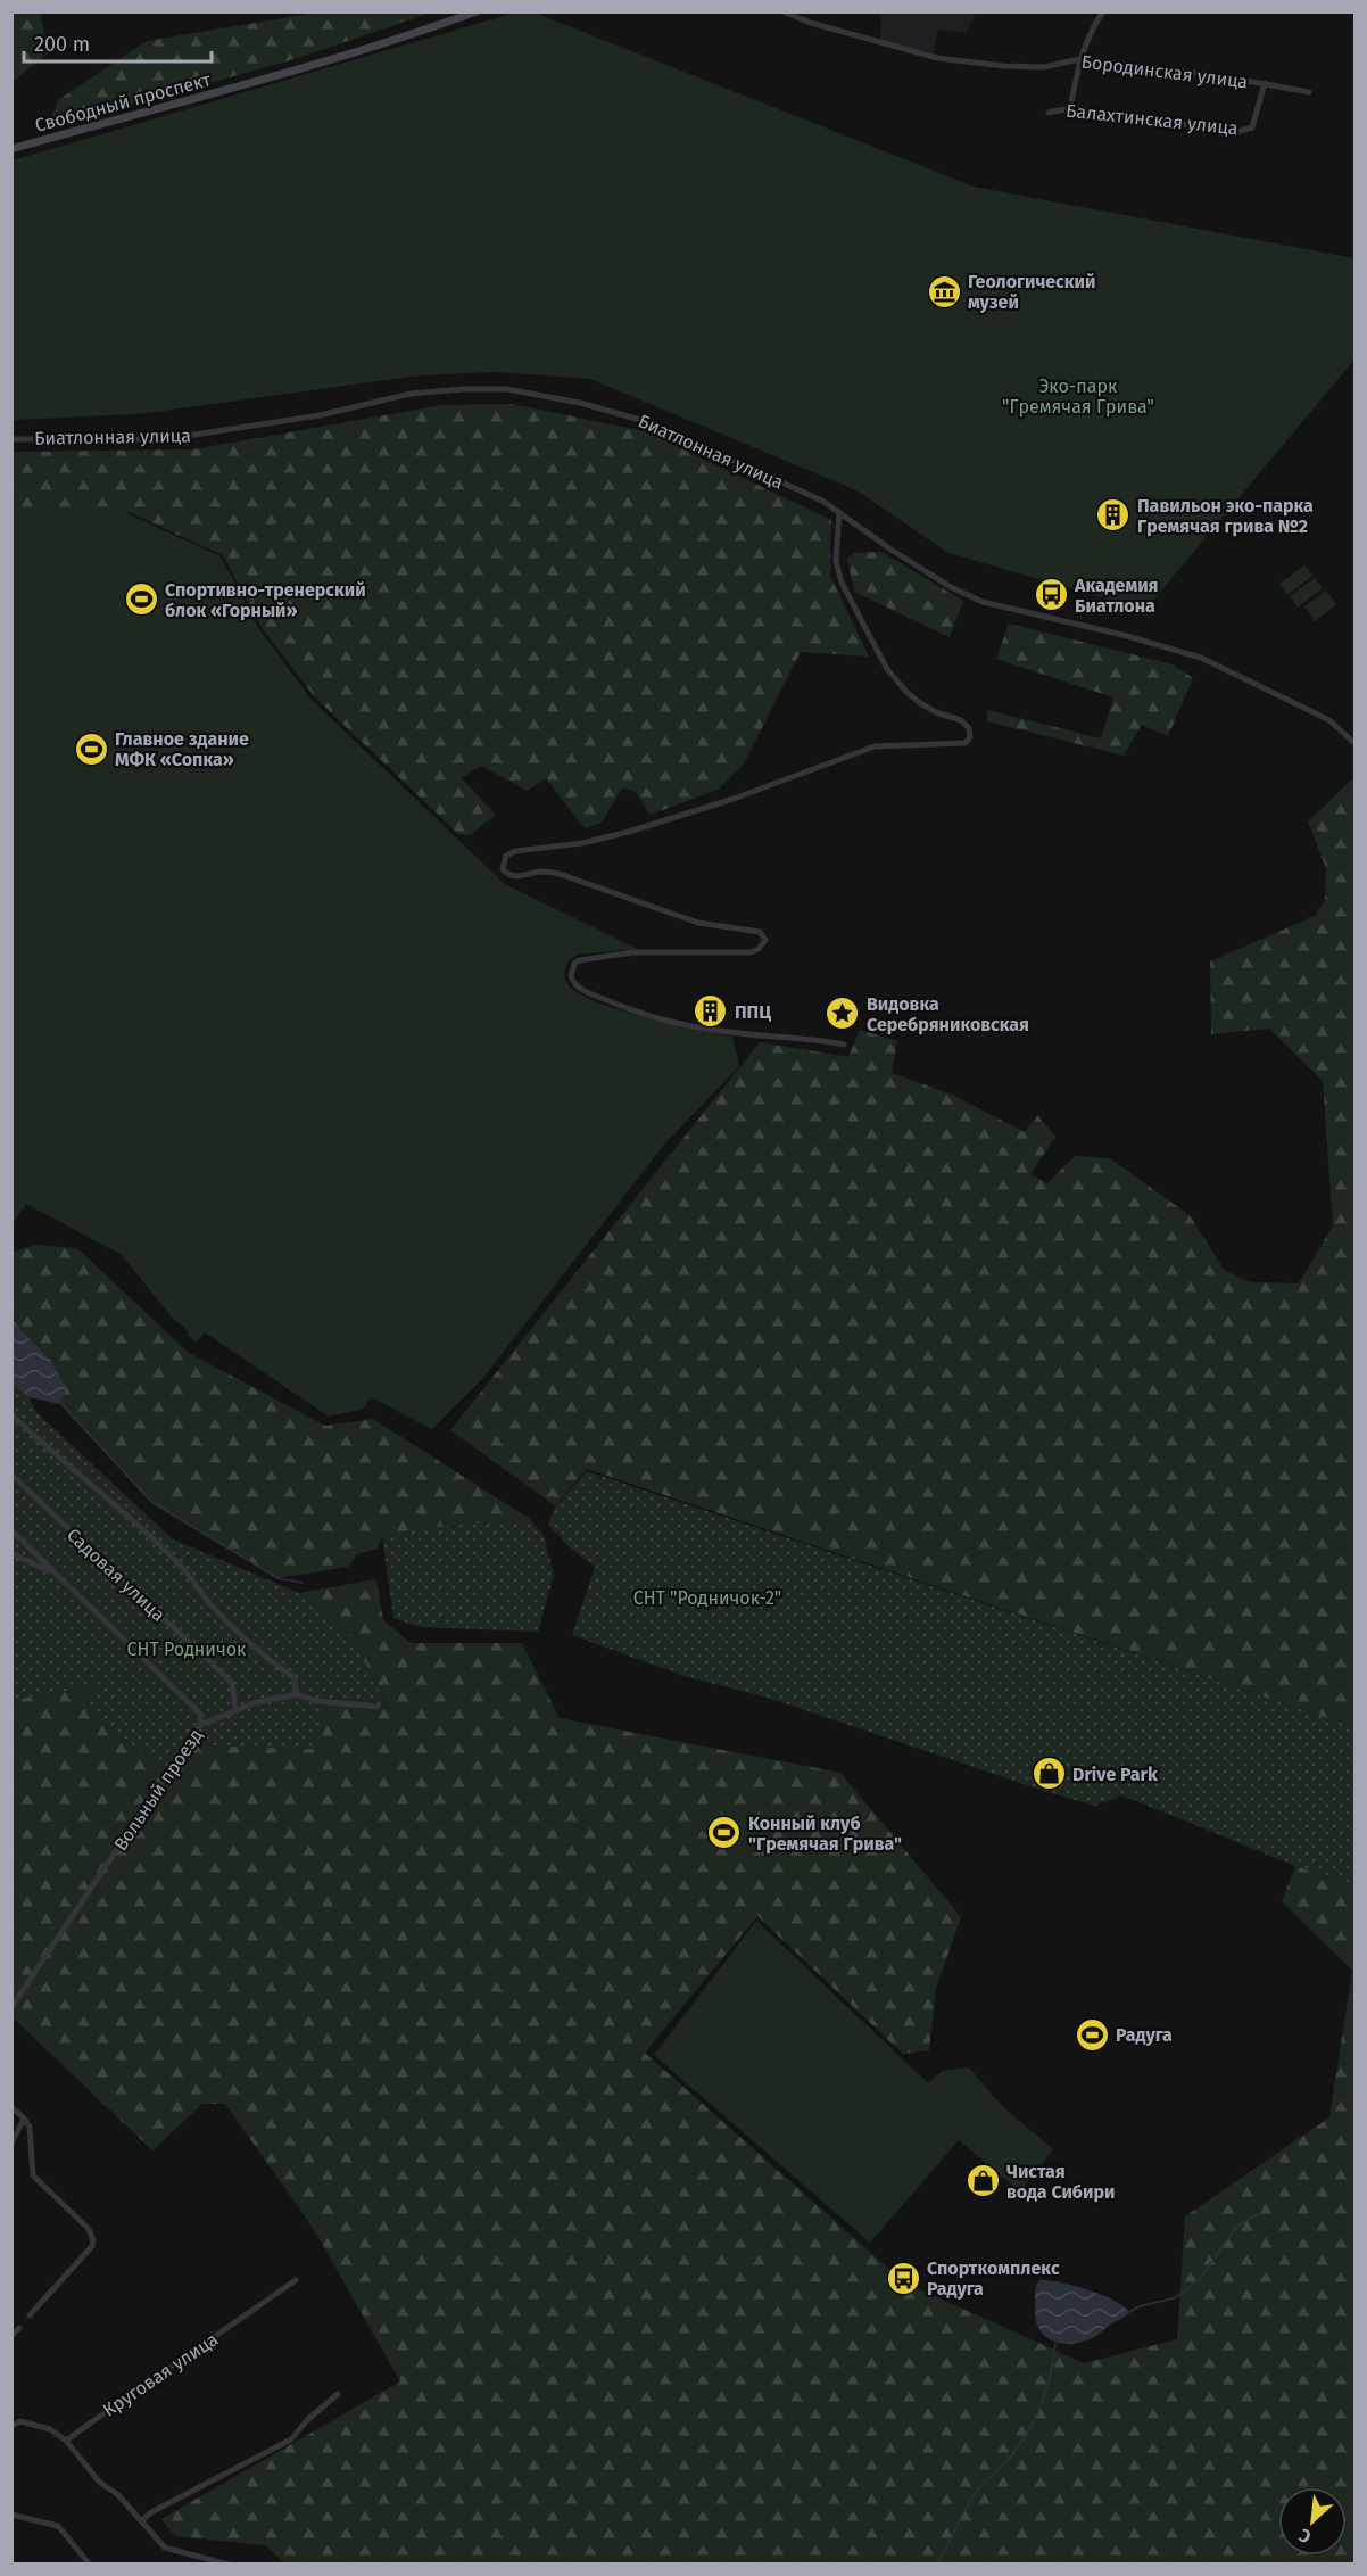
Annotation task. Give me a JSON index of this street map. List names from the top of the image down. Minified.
{"streets":{"main road":["Свободный проспект"],"street":["Бородинская улица","Балахтинская улица","Биатлонная улица","Садовая улица","Вольный проезд","Круговая улица"]},"crossings":[["Бородинская улица","Балахтинская улица"],["Садовая улица","Вольный проезд"]],"parks":["Эко-парк \"Гремячая Грива\"","СНТ \"Родничок-2\"","СНТ Родничок"],"places":{"museum":["Геологический музей"],"building":["Павильон эко-парка Гремячая грива №2","ППЦ"],"bus stop":["Академия Биатлона","Спорткомплекс Радуга"],"sports":["Спортивно-тренерский блок «Горный»","Главное здание МФК «Сопка»","Конный клуб \"Гремячая Грива\"","Радуга"],"place":["Видовка Серебряниковская"],"shop":["Drive Park","Чистая вода Сибири"]},"scale_bar":"200 m","north":"bottom left"}
